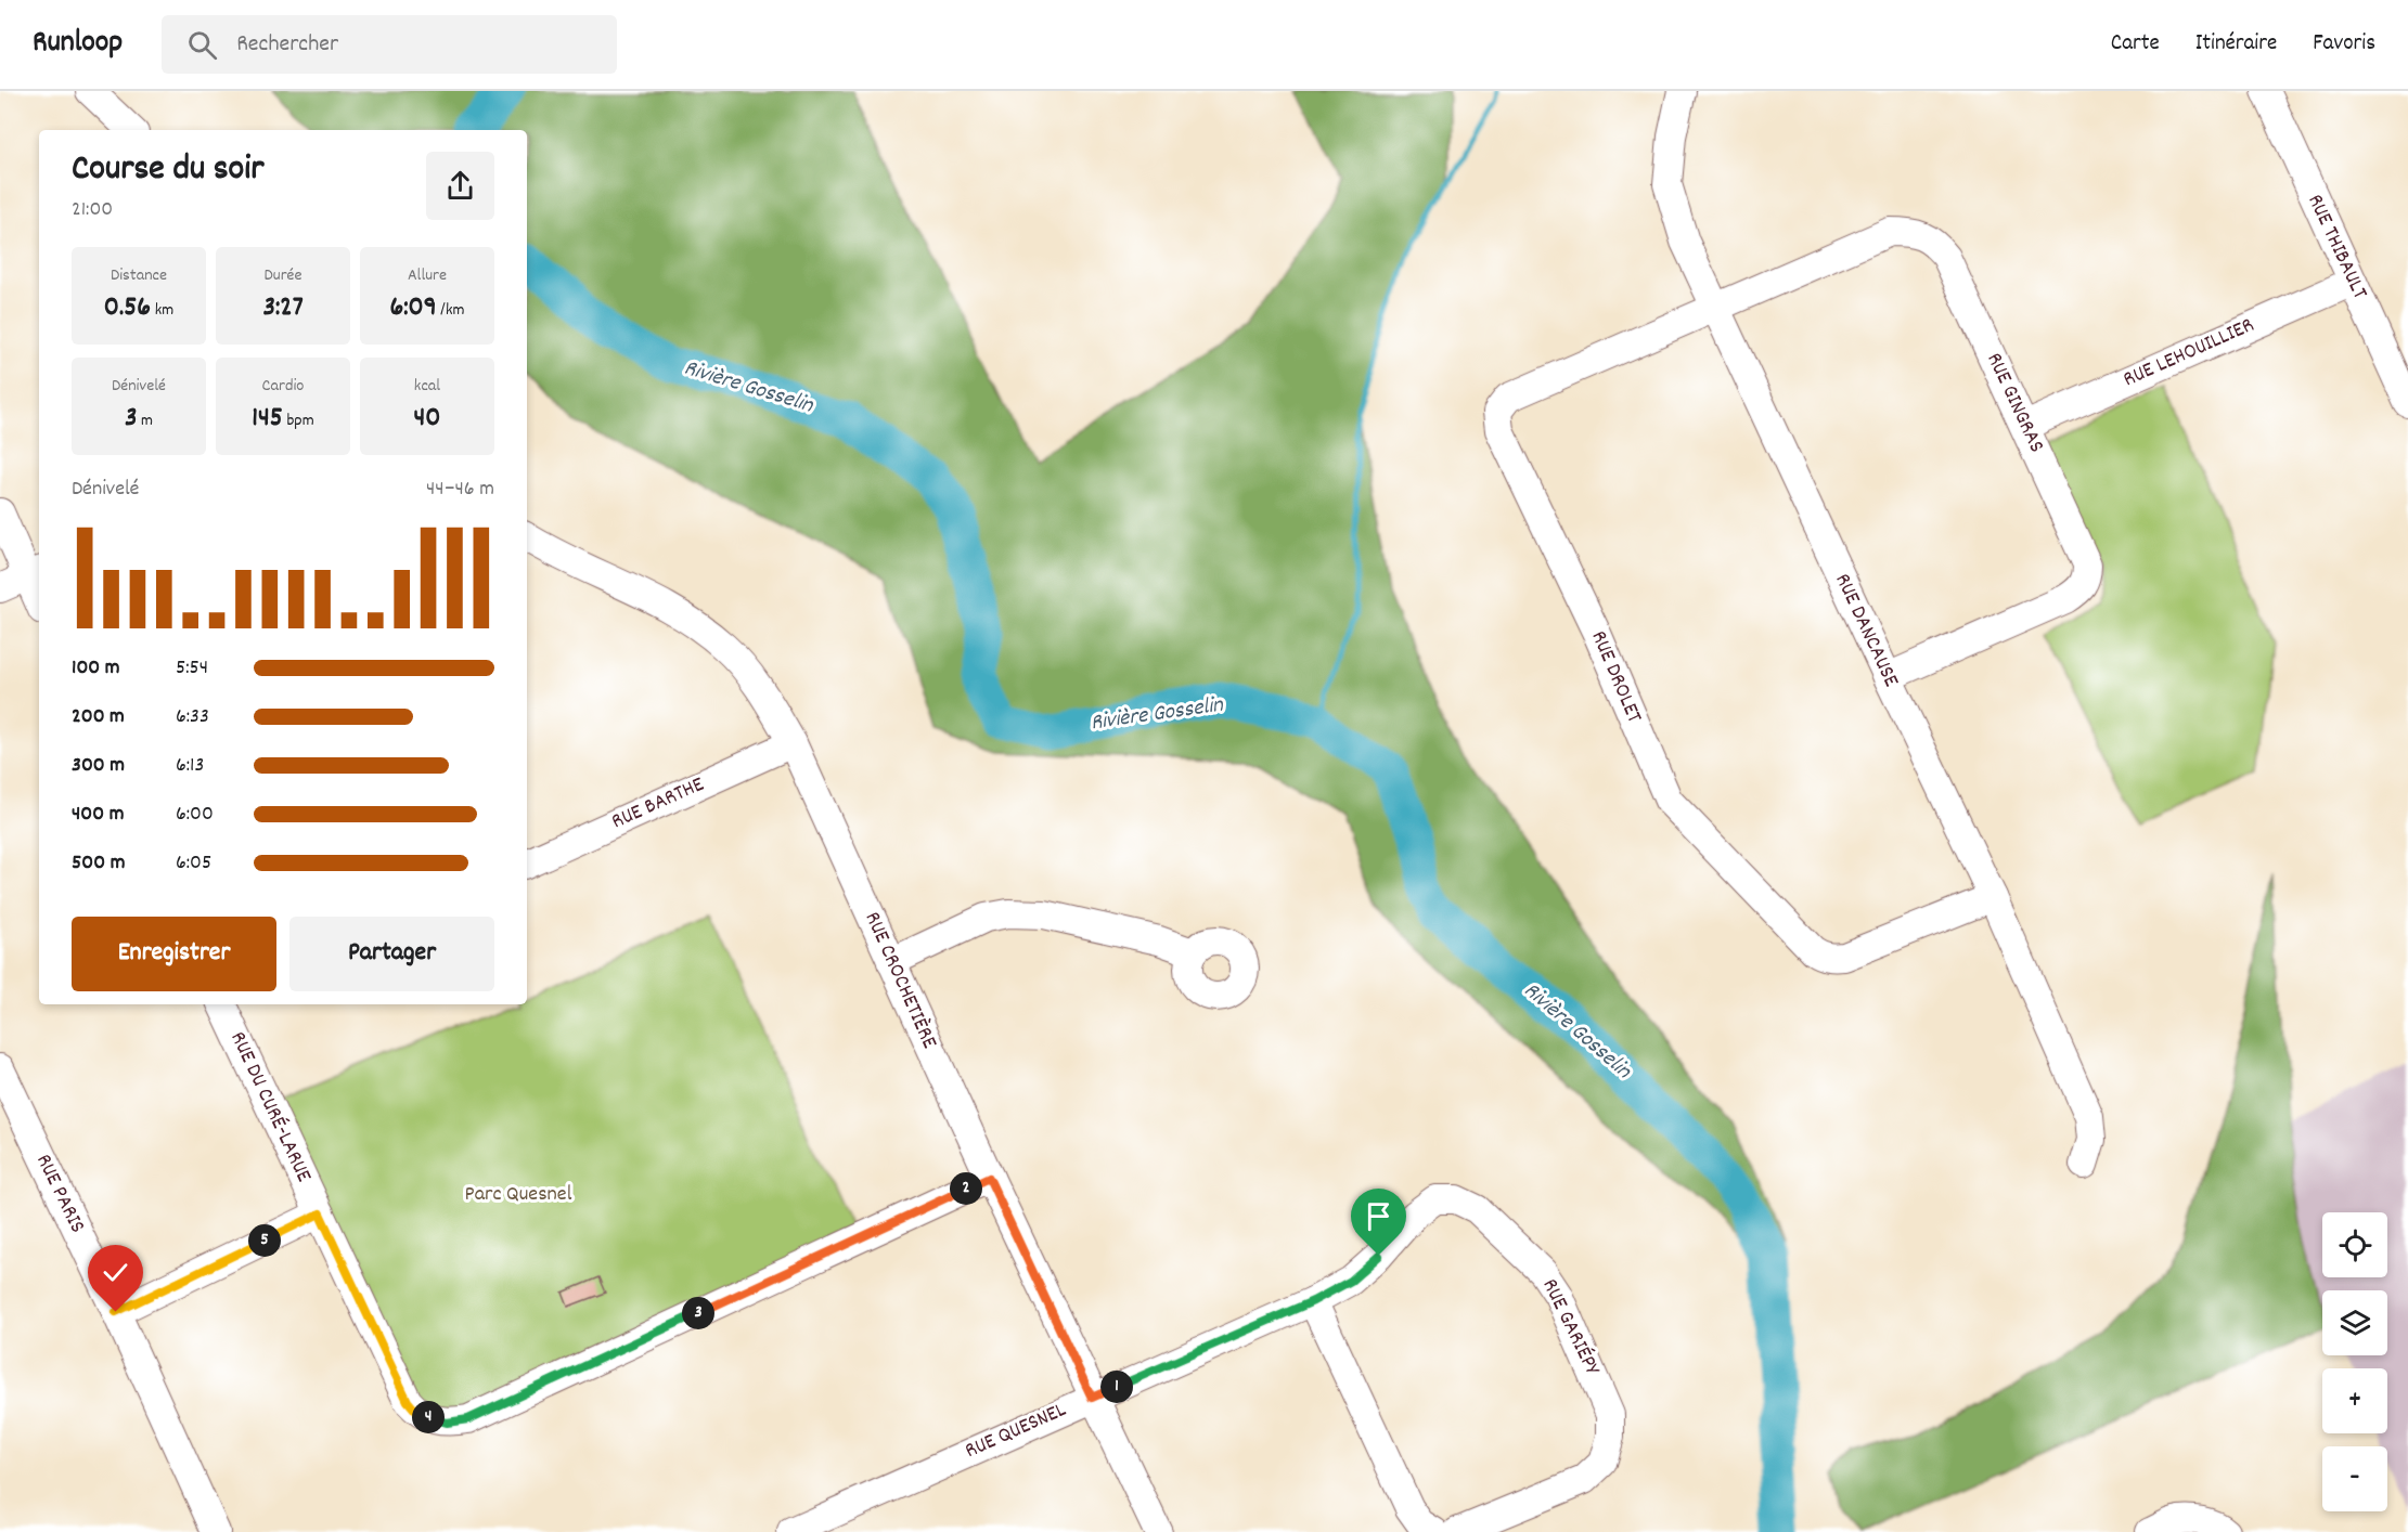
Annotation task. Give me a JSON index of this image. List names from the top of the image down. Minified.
{"streets":{"street":["RUE THIBAULT","RUE LEHOUILLIER","RUE GINGRAS","RUE DANCAUSE","RUE DROLET","RUE BARTHE","RUE CROCHETIÈRE","RUE DU CURÉ-LARUE","RUE PARIS","RUE GARIÉPY","RUE QUESNEL"]},"crossings":[["RUE THIBAULT","RUE LEHOUILLIER"],["RUE LEHOUILLIER","RUE GINGRAS"],["RUE GINGRAS","RUE DANCAUSE"],["RUE GINGRAS","RUE DROLET"],["RUE DANCAUSE","RUE DROLET"],["RUE BARTHE","RUE CROCHETIÈRE"],["RUE CROCHETIÈRE","RUE DU CURÉ-LARUE"],["RUE CROCHETIÈRE","RUE QUESNEL"],["RUE GARIÉPY","RUE QUESNEL"]],"water":["Rivière Gosselin"],"parks":["Parc Quesnel"],"page":{"header":"Runloop","search":"Rechercher","nav":["Carte","Itinéraire","Favoris"],"heading":["Course du soir","21:00"],"stats":[["Distance","0.56 km"],["Durée","3:27"],["Allure","6:09 /km"],["Dénivelé","3 m"],["Cardio","145 bpm"],["kcal","40"]],"chart":["Dénivelé","44–46 m"],"list":[{"name":"100 m","note":"5:54"},{"name":"200 m","note":"6:33"},{"name":"300 m","note":"6:13"},{"name":"400 m","note":"6:00"},{"name":"500 m","note":"6:05"}],"buttons":["Enregistrer","Partager"],"pins":["2","5","3","1","4"],"map_buttons":["+","−"]}}
